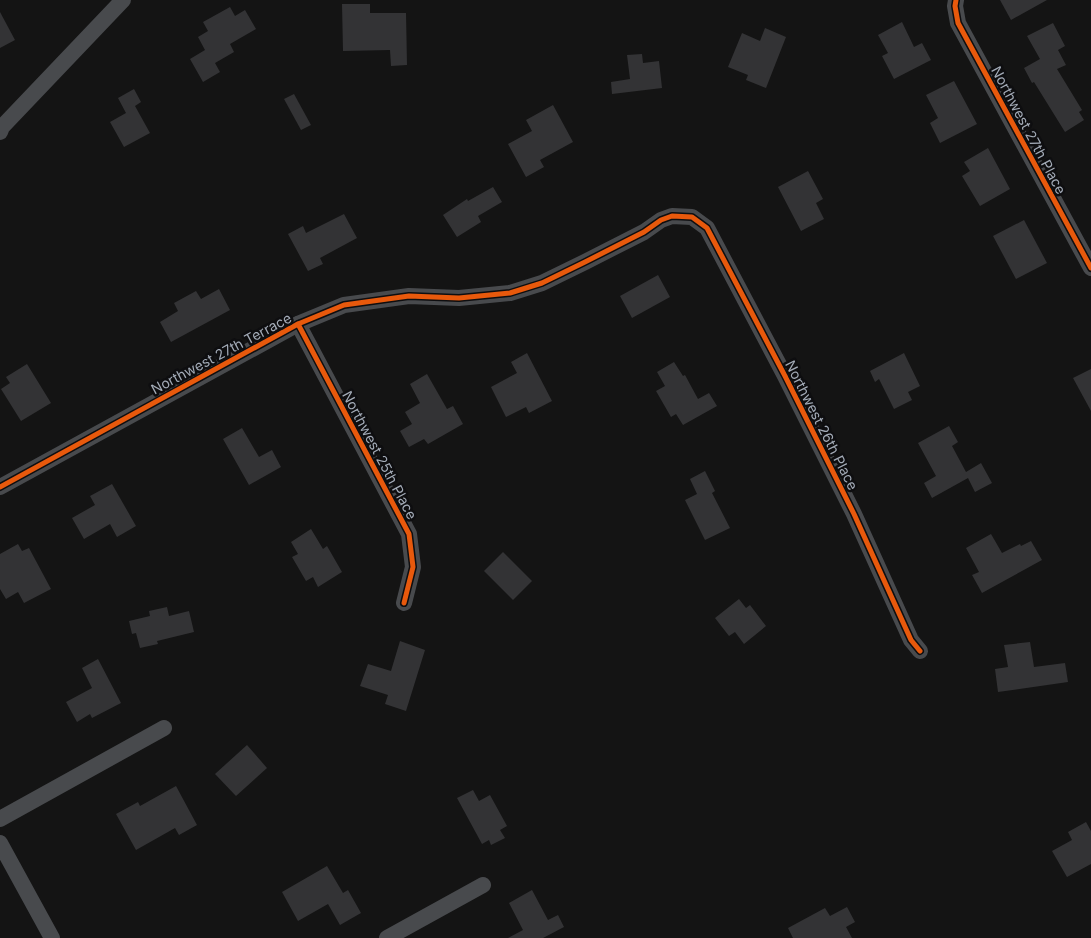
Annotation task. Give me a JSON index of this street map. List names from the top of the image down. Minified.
{"streets":{"street":["Northwest 27th Place","Northwest 27th Terrace","Northwest 26th Place","Northwest 25th Place"]},"crossings":[["Northwest 27th Terrace","Northwest 26th Place"],["Northwest 27th Terrace","Northwest 25th Place"]]}
